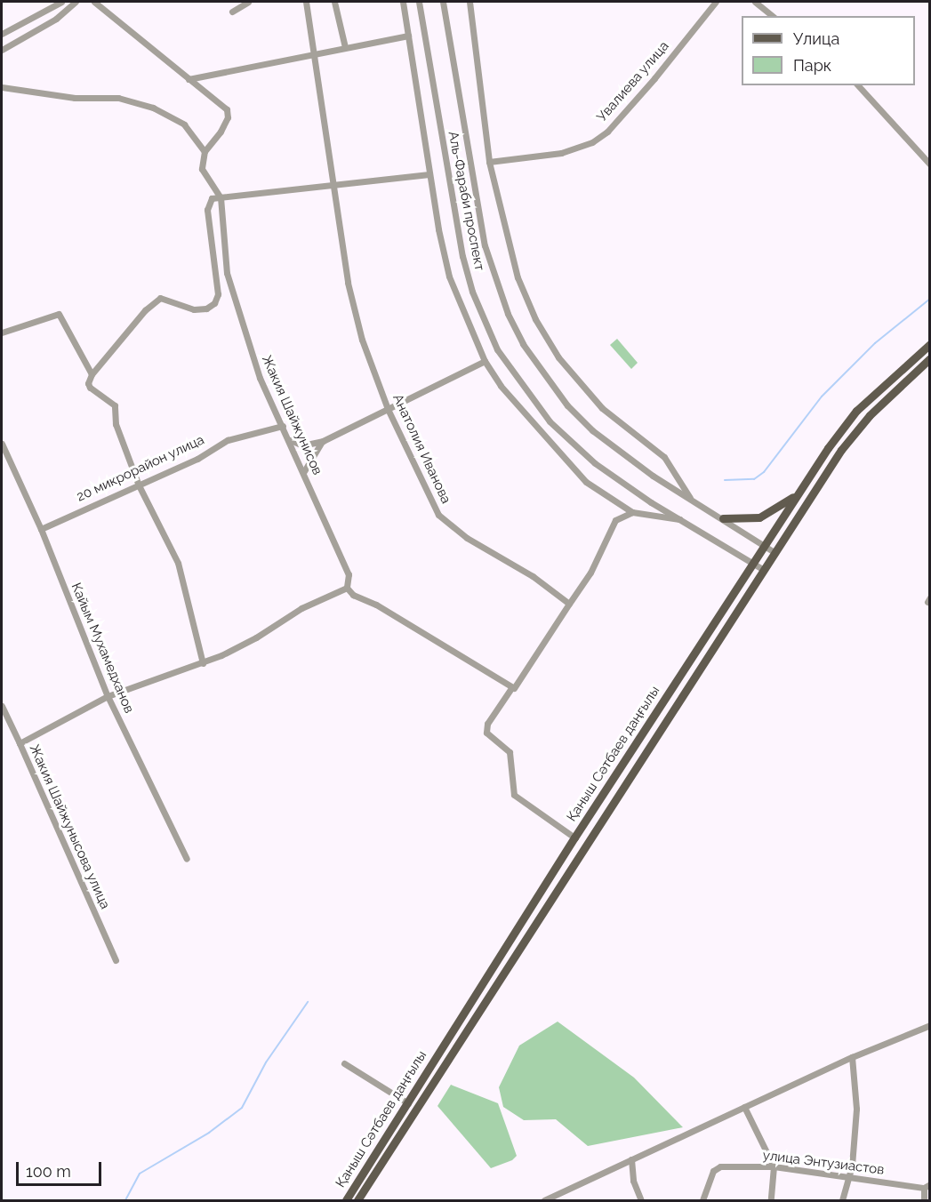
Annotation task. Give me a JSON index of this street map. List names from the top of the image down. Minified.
{"streets":{"main road":["Қаныш Сәтбаев даңғылы"],"street":["Увалиева улица","Аль-Фараби проспект","Жакия Шайжунисов","Анатолия Иванова","20 микрорайон улица","Кайым Мухамедханов","Жакия Шайжунысова улица","улица Энтузиастов"]},"crossings":[["Аль-Фараби проспект","Қаныш Сәтбаев даңғылы"],["Жакия Шайжунисов","20 микрорайон улица"],["Жакия Шайжунисов","Жакия Шайжунысова улица"],["20 микрорайон улица","Кайым Мухамедханов"],["Кайым Мухамедханов","Жакия Шайжунысова улица"]],"legend":["Улица","Парк"],"scale_bar":"100 m"}
